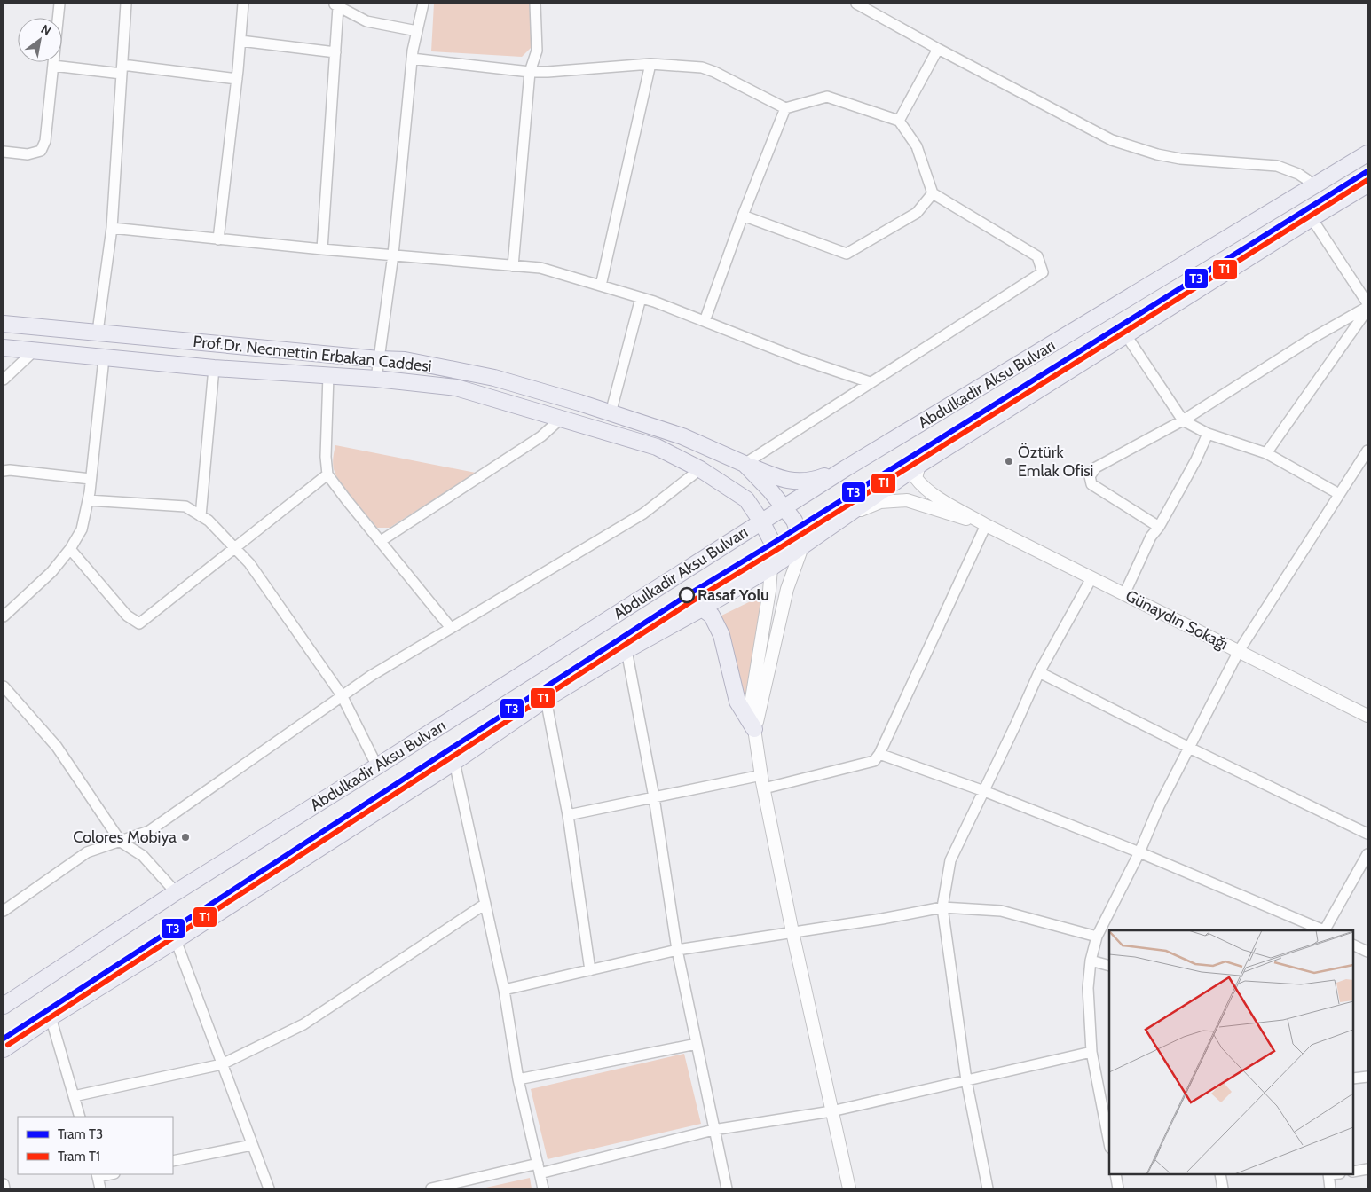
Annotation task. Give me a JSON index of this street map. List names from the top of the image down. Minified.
{"streets":{"main road":["Prof.Dr. Necmettin Erbakan Caddesi","Abdulkadir Aksu Bulvarı"],"street":["Günaydın Sokağı"]},"crossings":[["Prof.Dr. Necmettin Erbakan Caddesi","Abdulkadir Aksu Bulvarı"]],"places":["Öztürk Emlak Ofisi","Rasaf Yolu","Colores Mobiya"],"lines":["tram line T3","tram line T1"],"legend":["Tram T3","Tram T1"],"north":"top right"}
